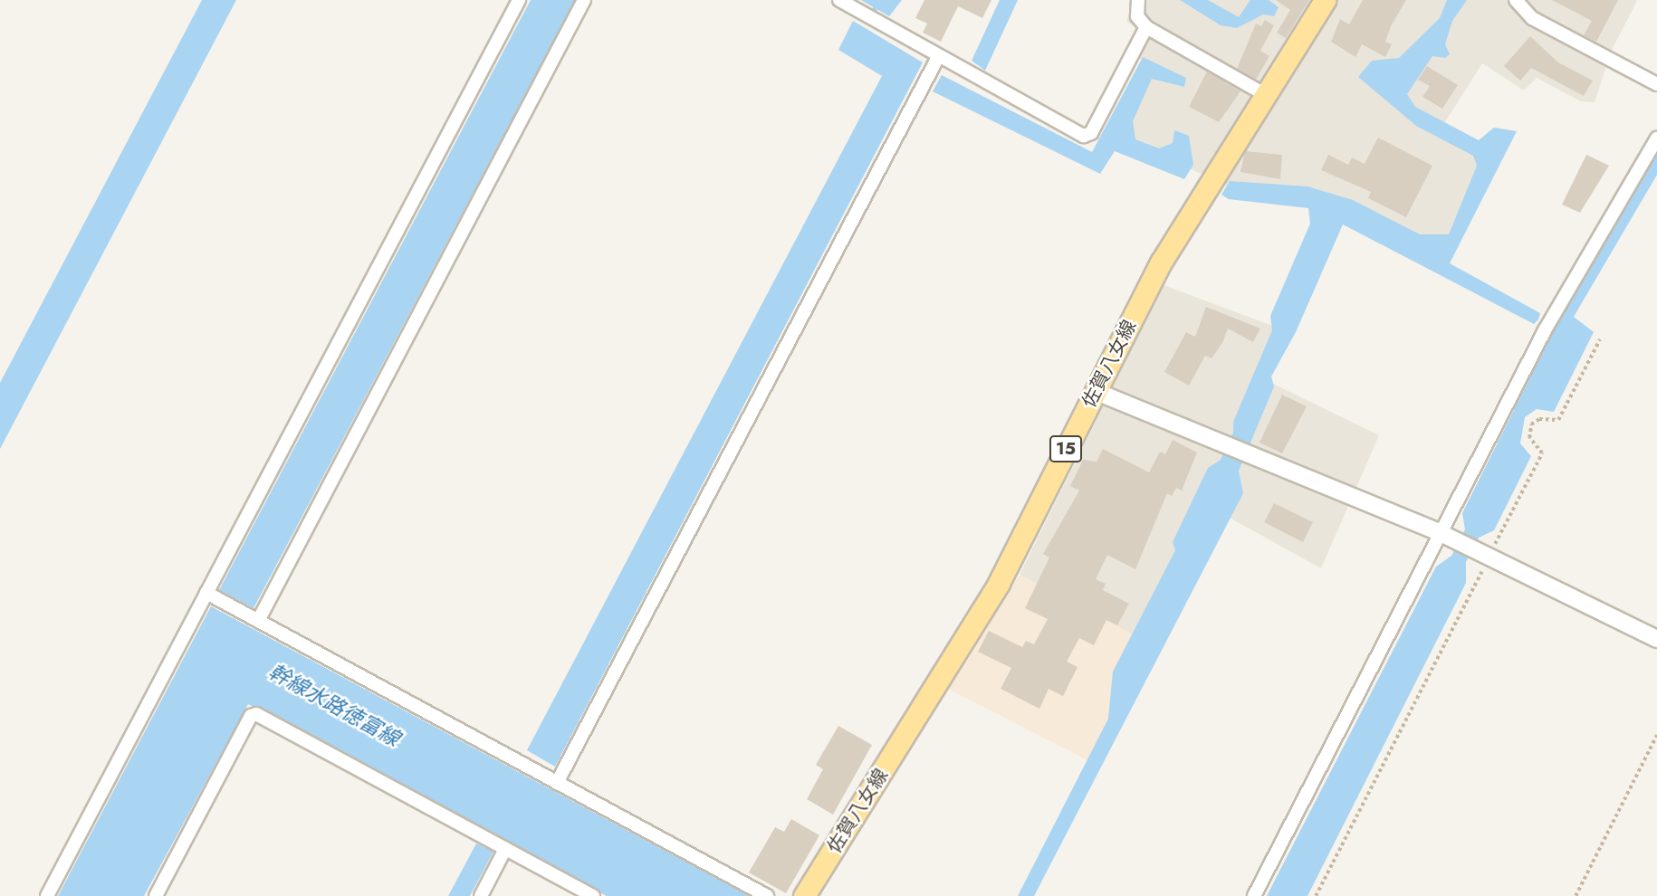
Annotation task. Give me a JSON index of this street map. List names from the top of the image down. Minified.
{"streets":{"main road":["佐賀八女線","15"]},"water":["幹線水路徳富線"]}
